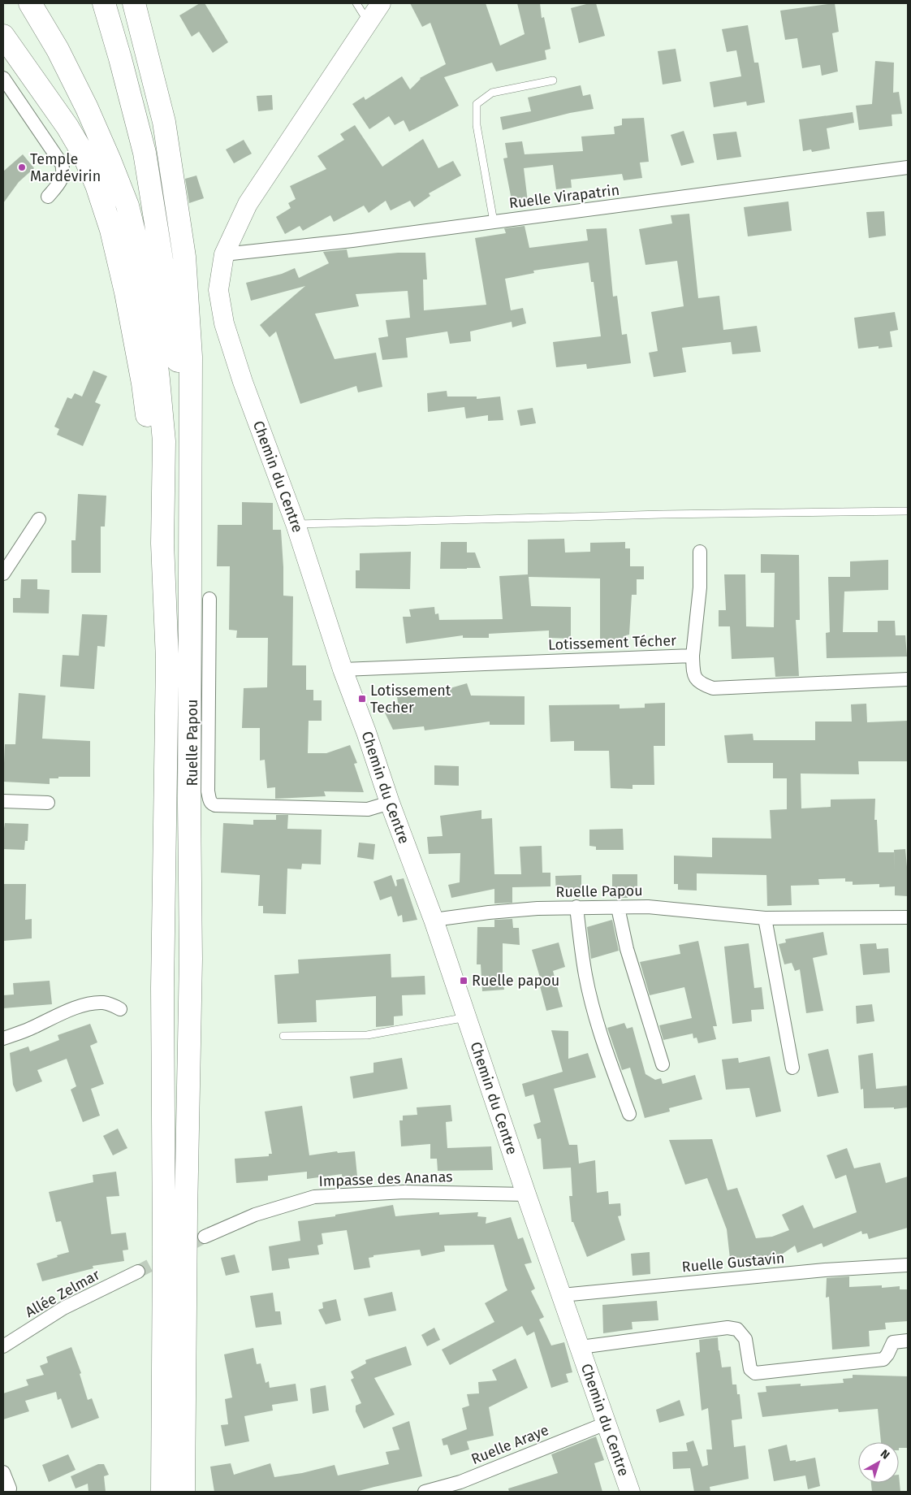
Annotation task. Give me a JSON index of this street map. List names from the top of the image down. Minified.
{"streets":{"street":["Ruelle Virapatrin","Chemin du Centre","Lotissement Técher","Ruelle Papou","Impasse des Ananas","Ruelle Gustavin","Allée Zelmar","Ruelle Araye"]},"crossings":[["Ruelle Virapatrin","Chemin du Centre"],["Chemin du Centre","Lotissement Técher"],["Chemin du Centre","Ruelle Papou"],["Chemin du Centre","Impasse des Ananas"],["Chemin du Centre","Ruelle Gustavin"],["Chemin du Centre","Ruelle Araye"]],"places":{"other":["Temple Mardévirin"],"transit":["Lotissement Techer","Ruelle papou"]},"north":"top right"}
